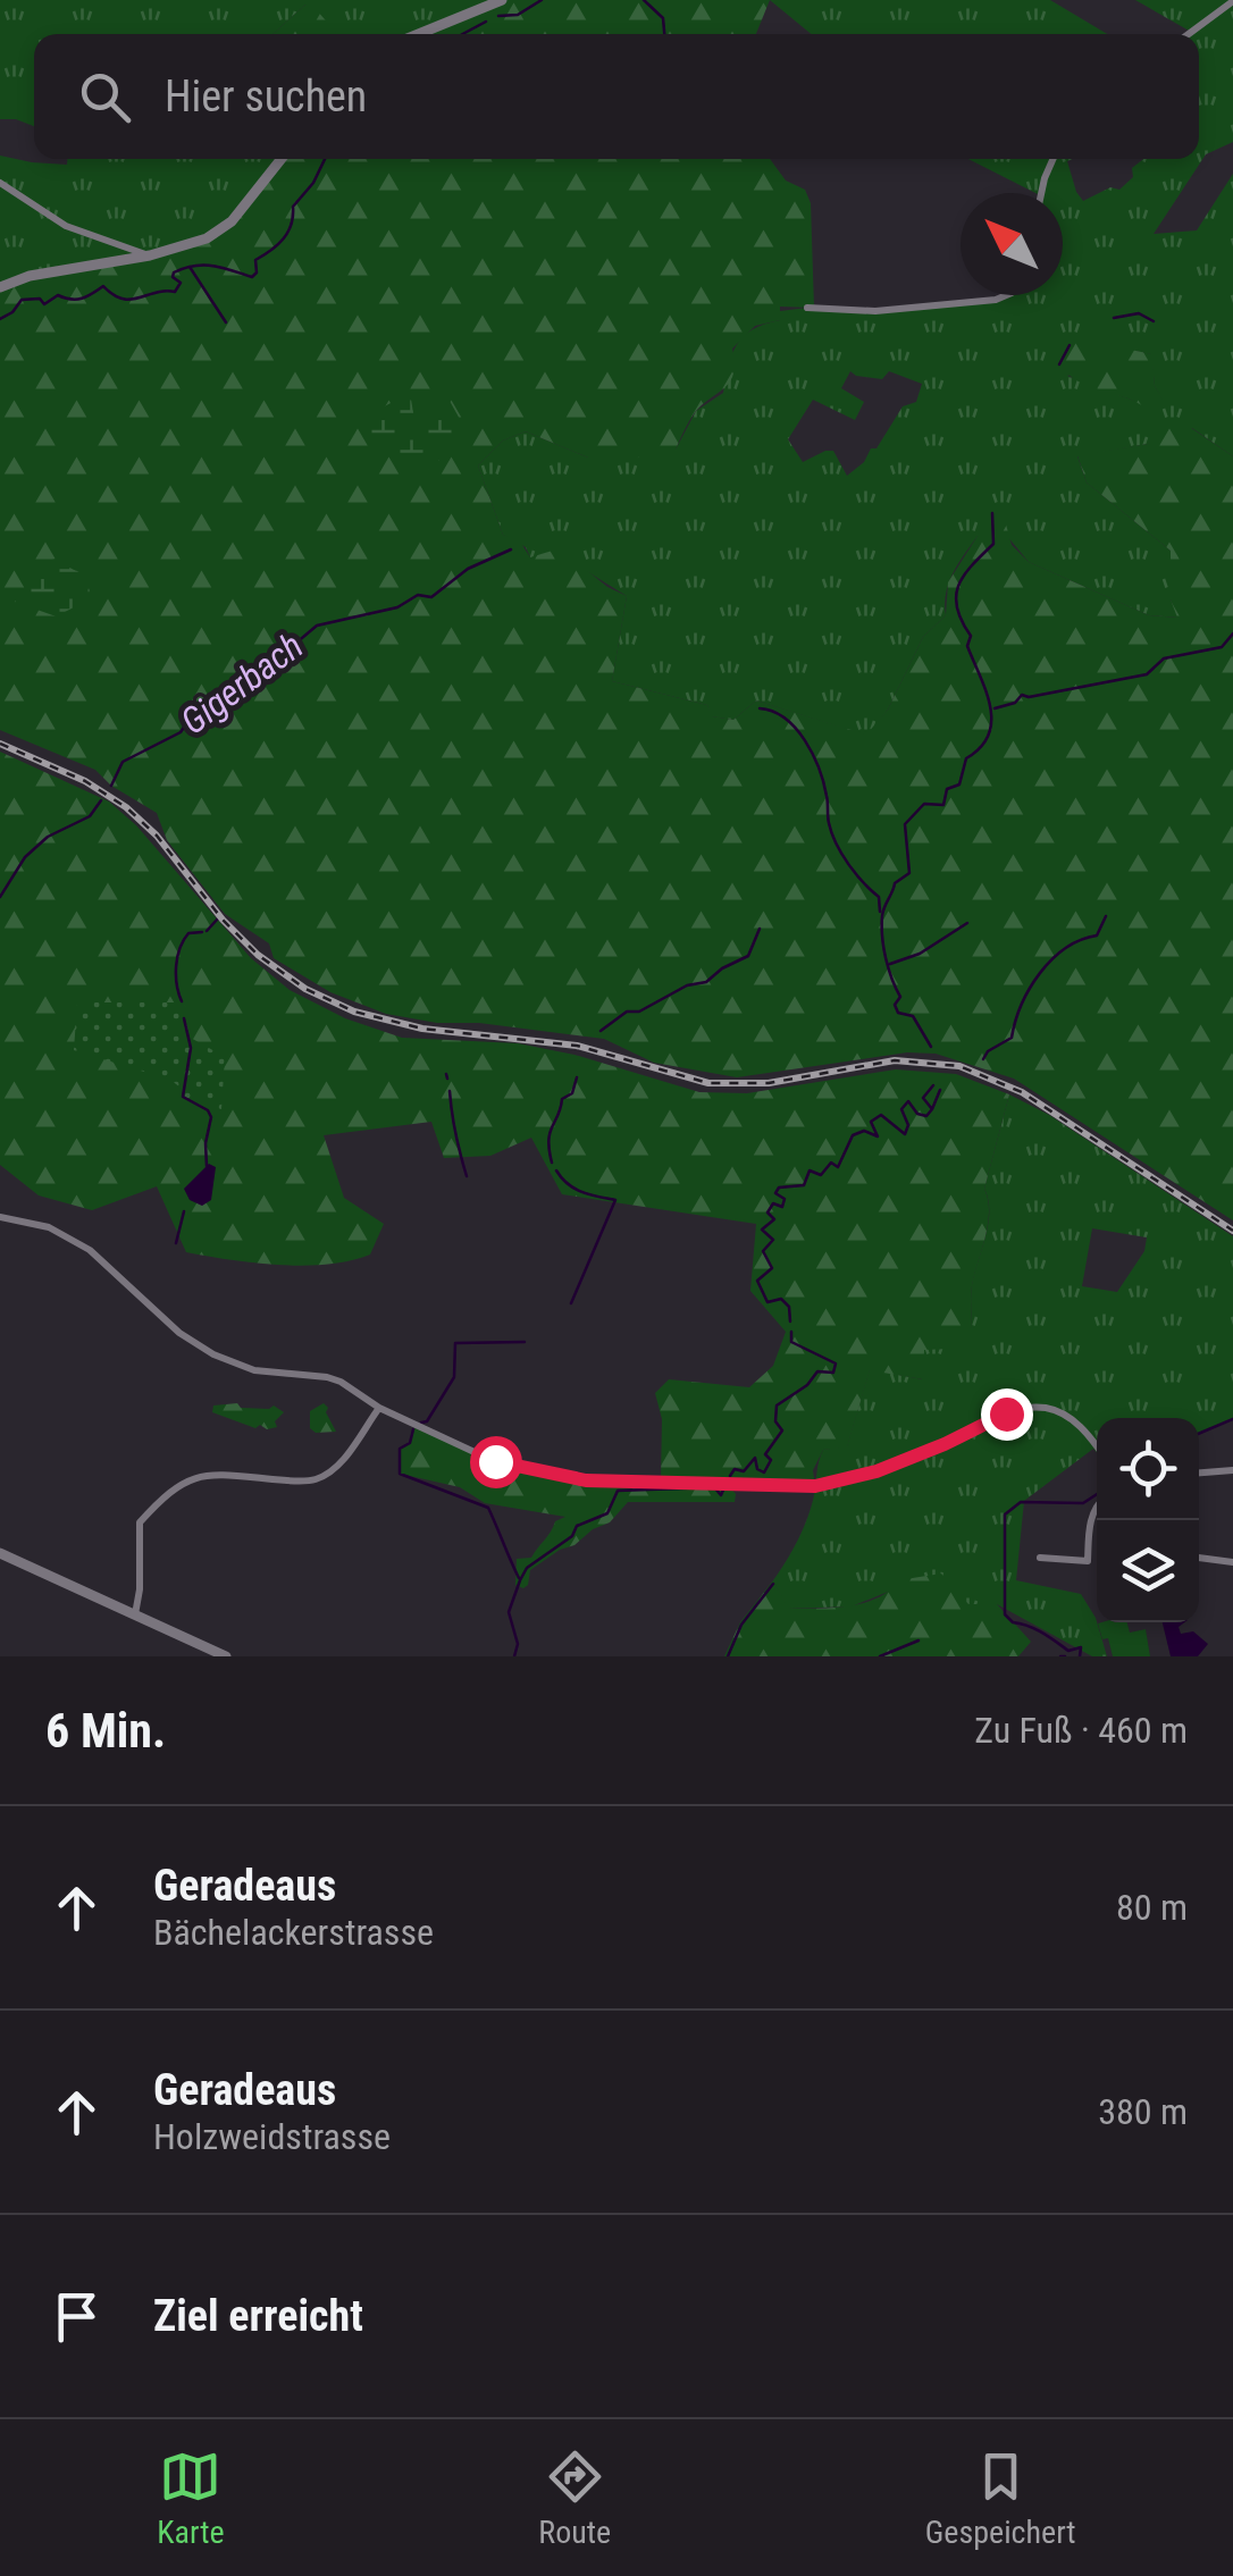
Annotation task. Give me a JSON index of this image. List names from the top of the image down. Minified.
{"water":["Gigerbach"],"north":"top left","page":{"search":"Hier suchen","heading":["6 Min.","Zu Fuß · 460 m"],"list":[["Geradeaus","Bächelackerstrasse","80 m"],["Geradeaus","Holzweidstrasse","380 m"],"Ziel erreicht"],"nav":["Karte","Route","Gespeichert"]}}
